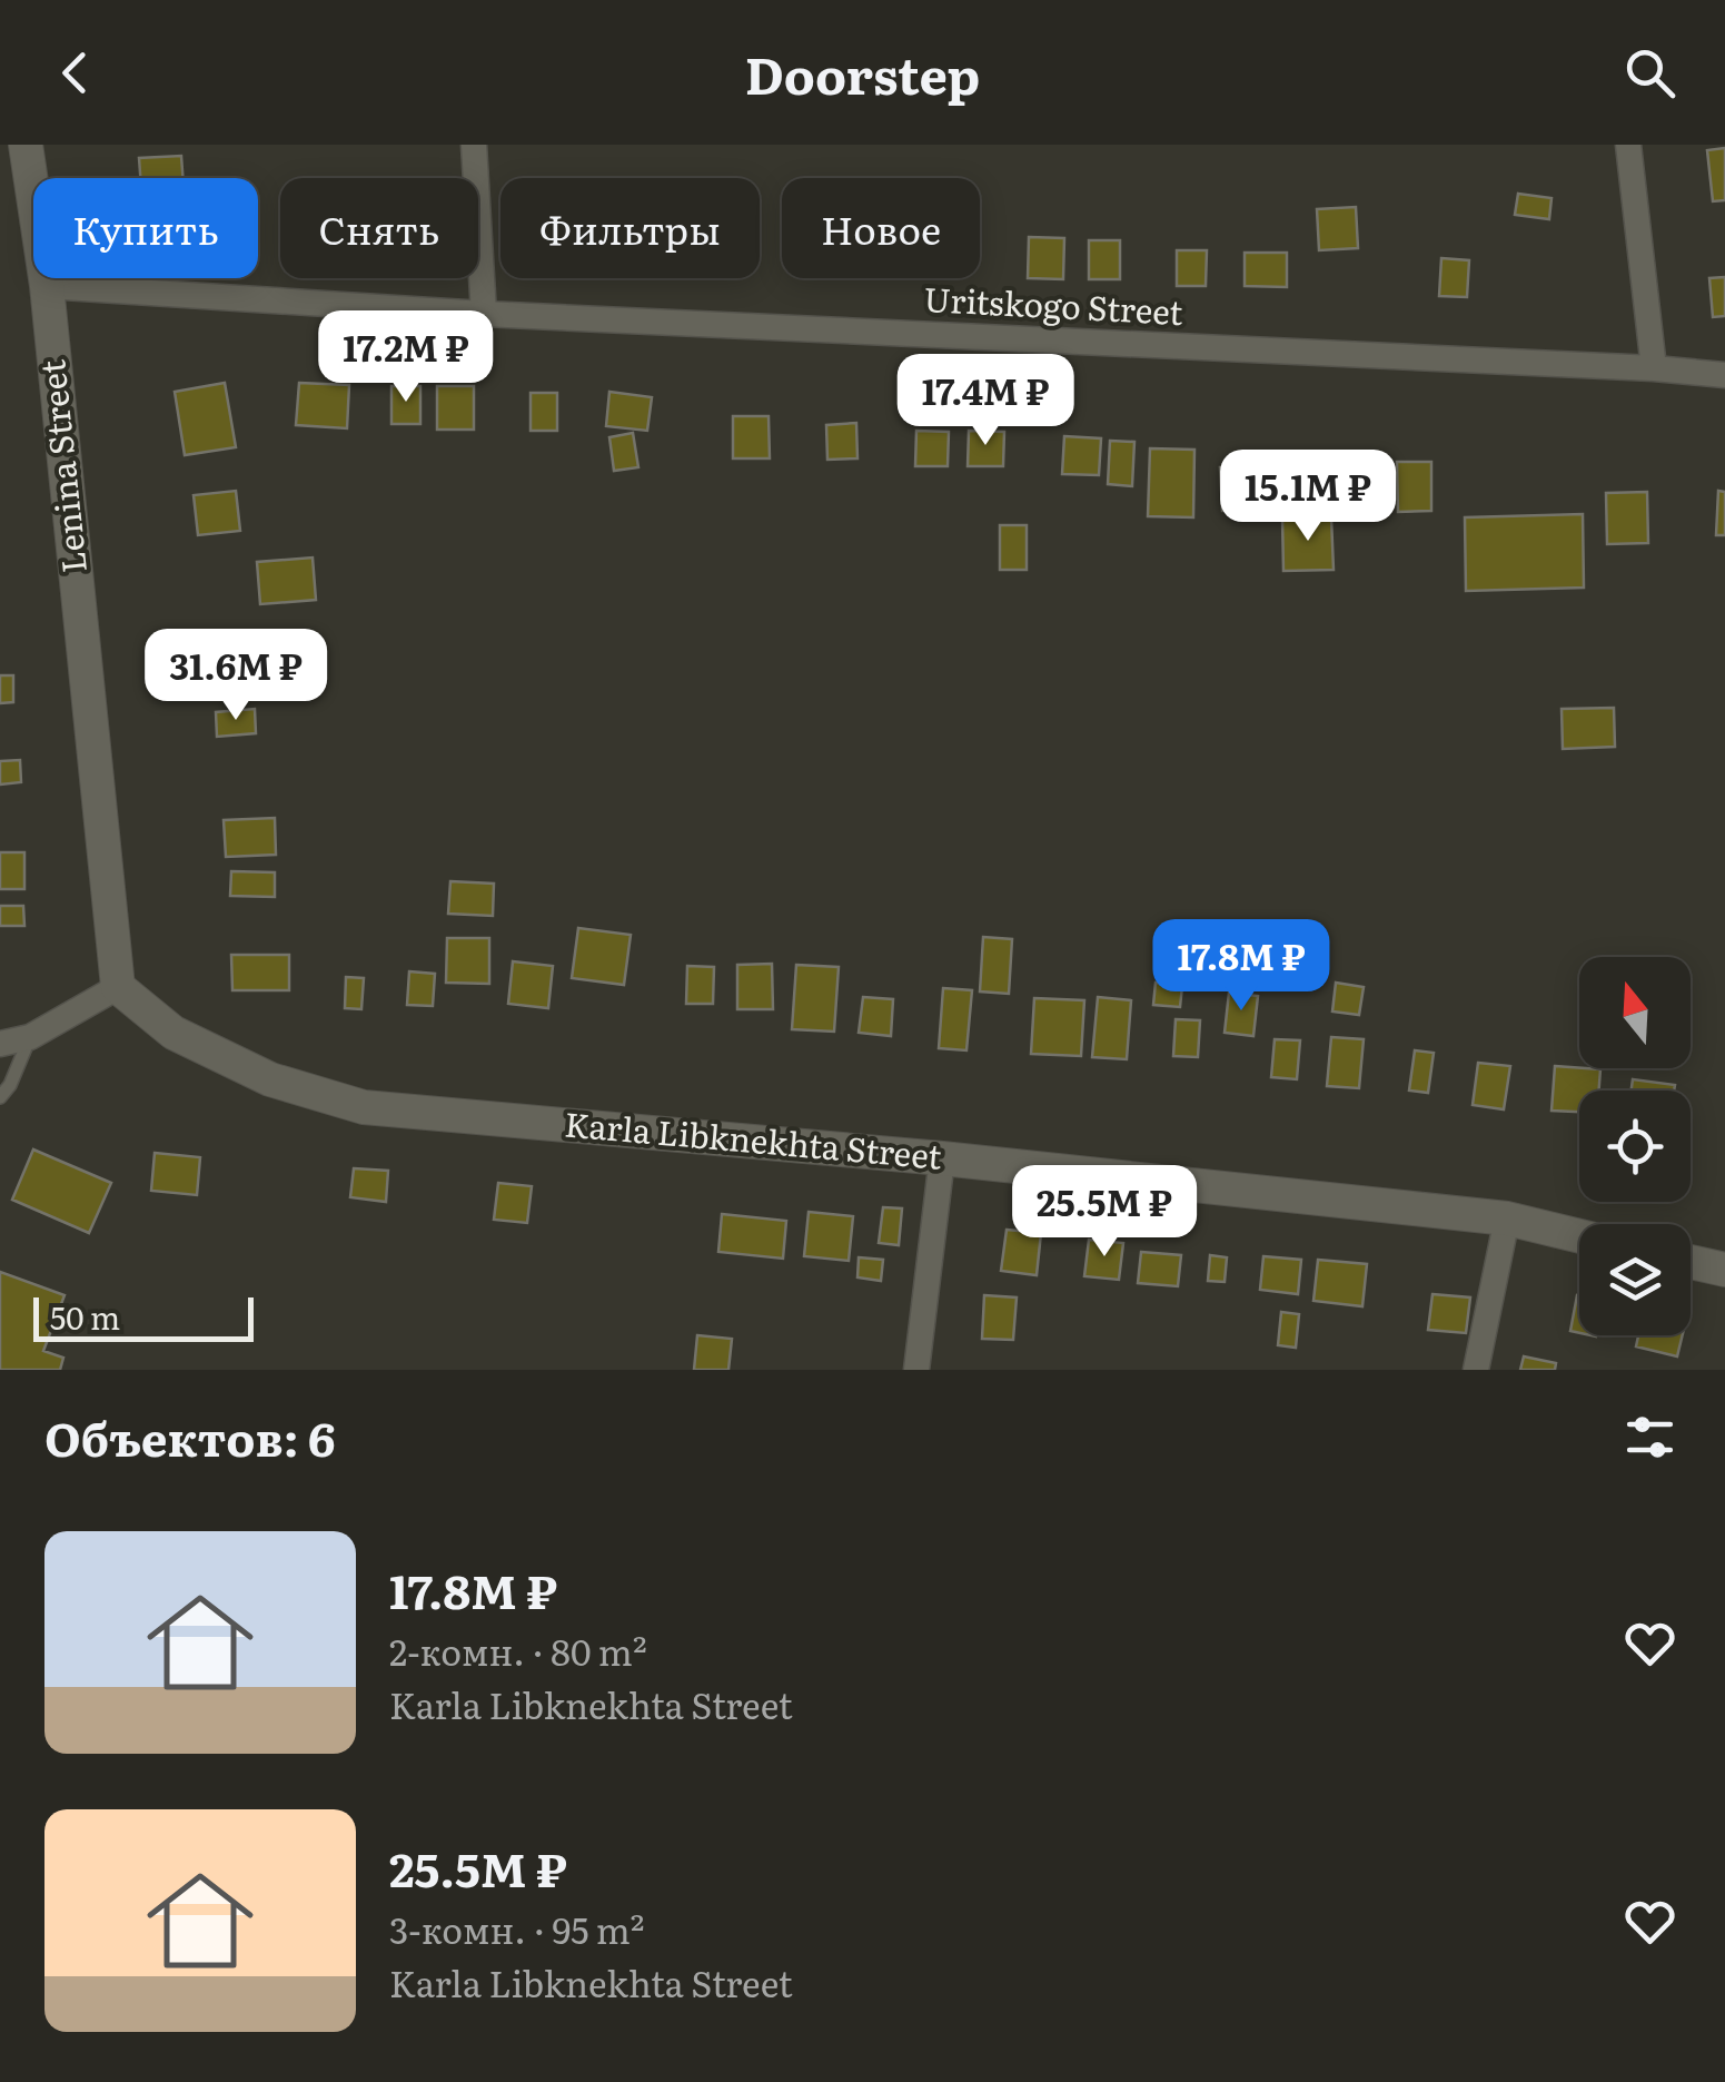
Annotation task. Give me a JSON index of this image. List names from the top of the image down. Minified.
{"streets":{"main road":["Lenina Street","Karla Libknekhta Street"],"street":["Uritskogo Street"]},"crossings":[["Uritskogo Street","Lenina Street"],["Lenina Street","Karla Libknekhta Street"]],"scale_bar":"50 m","north":"top","page":{"header":"Doorstep","chip":["Купить","Снять","Фильтры","Новое"],"price":["17.2M ₽","17.4M ₽","15.1M ₽","31.6M ₽","17.8M ₽","25.5M ₽"],"scale":"50 m","heading":"Объектов: 6","list":[{"name":"17.8M ₽","note":"2-комн. · 80 m² · Karla Libknekhta Street"},{"name":"25.5M ₽","note":"3-комн. · 95 m² · Karla Libknekhta Street"}]}}
